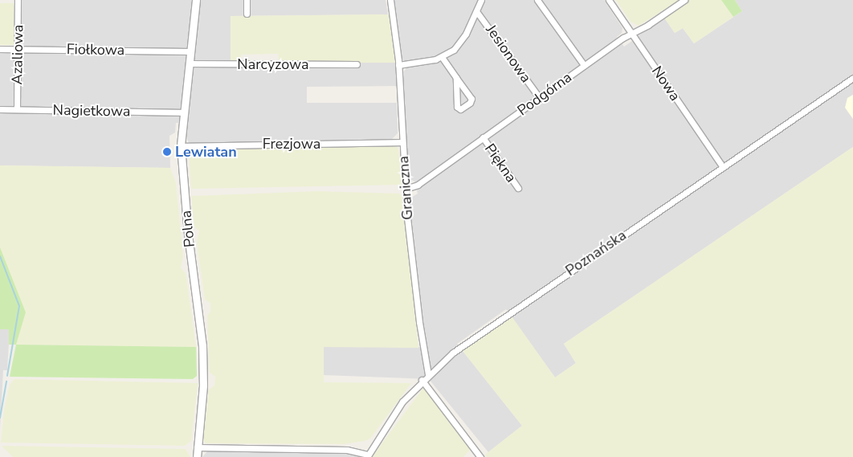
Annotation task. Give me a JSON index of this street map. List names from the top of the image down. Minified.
{"streets":{"street":["Fiołkowa","Jesionowa","Azaliowa","Narcyzowa","Nowa","Podgórna","Nagietkowa","Frezjowa","Piękna","Graniczna","Polna","Poznańska"]},"crossings":[["Fiołkowa","Azaliowa"],["Fiołkowa","Polna"],["Jesionowa","Podgórna"],["Azaliowa","Nagietkowa"],["Narcyzowa","Polna"],["Nowa","Podgórna"],["Nowa","Poznańska"],["Podgórna","Piękna"],["Podgórna","Graniczna"],["Nagietkowa","Polna"],["Frezjowa","Graniczna"],["Frezjowa","Polna"],["Graniczna","Poznańska"]],"places":["Lewiatan"]}
